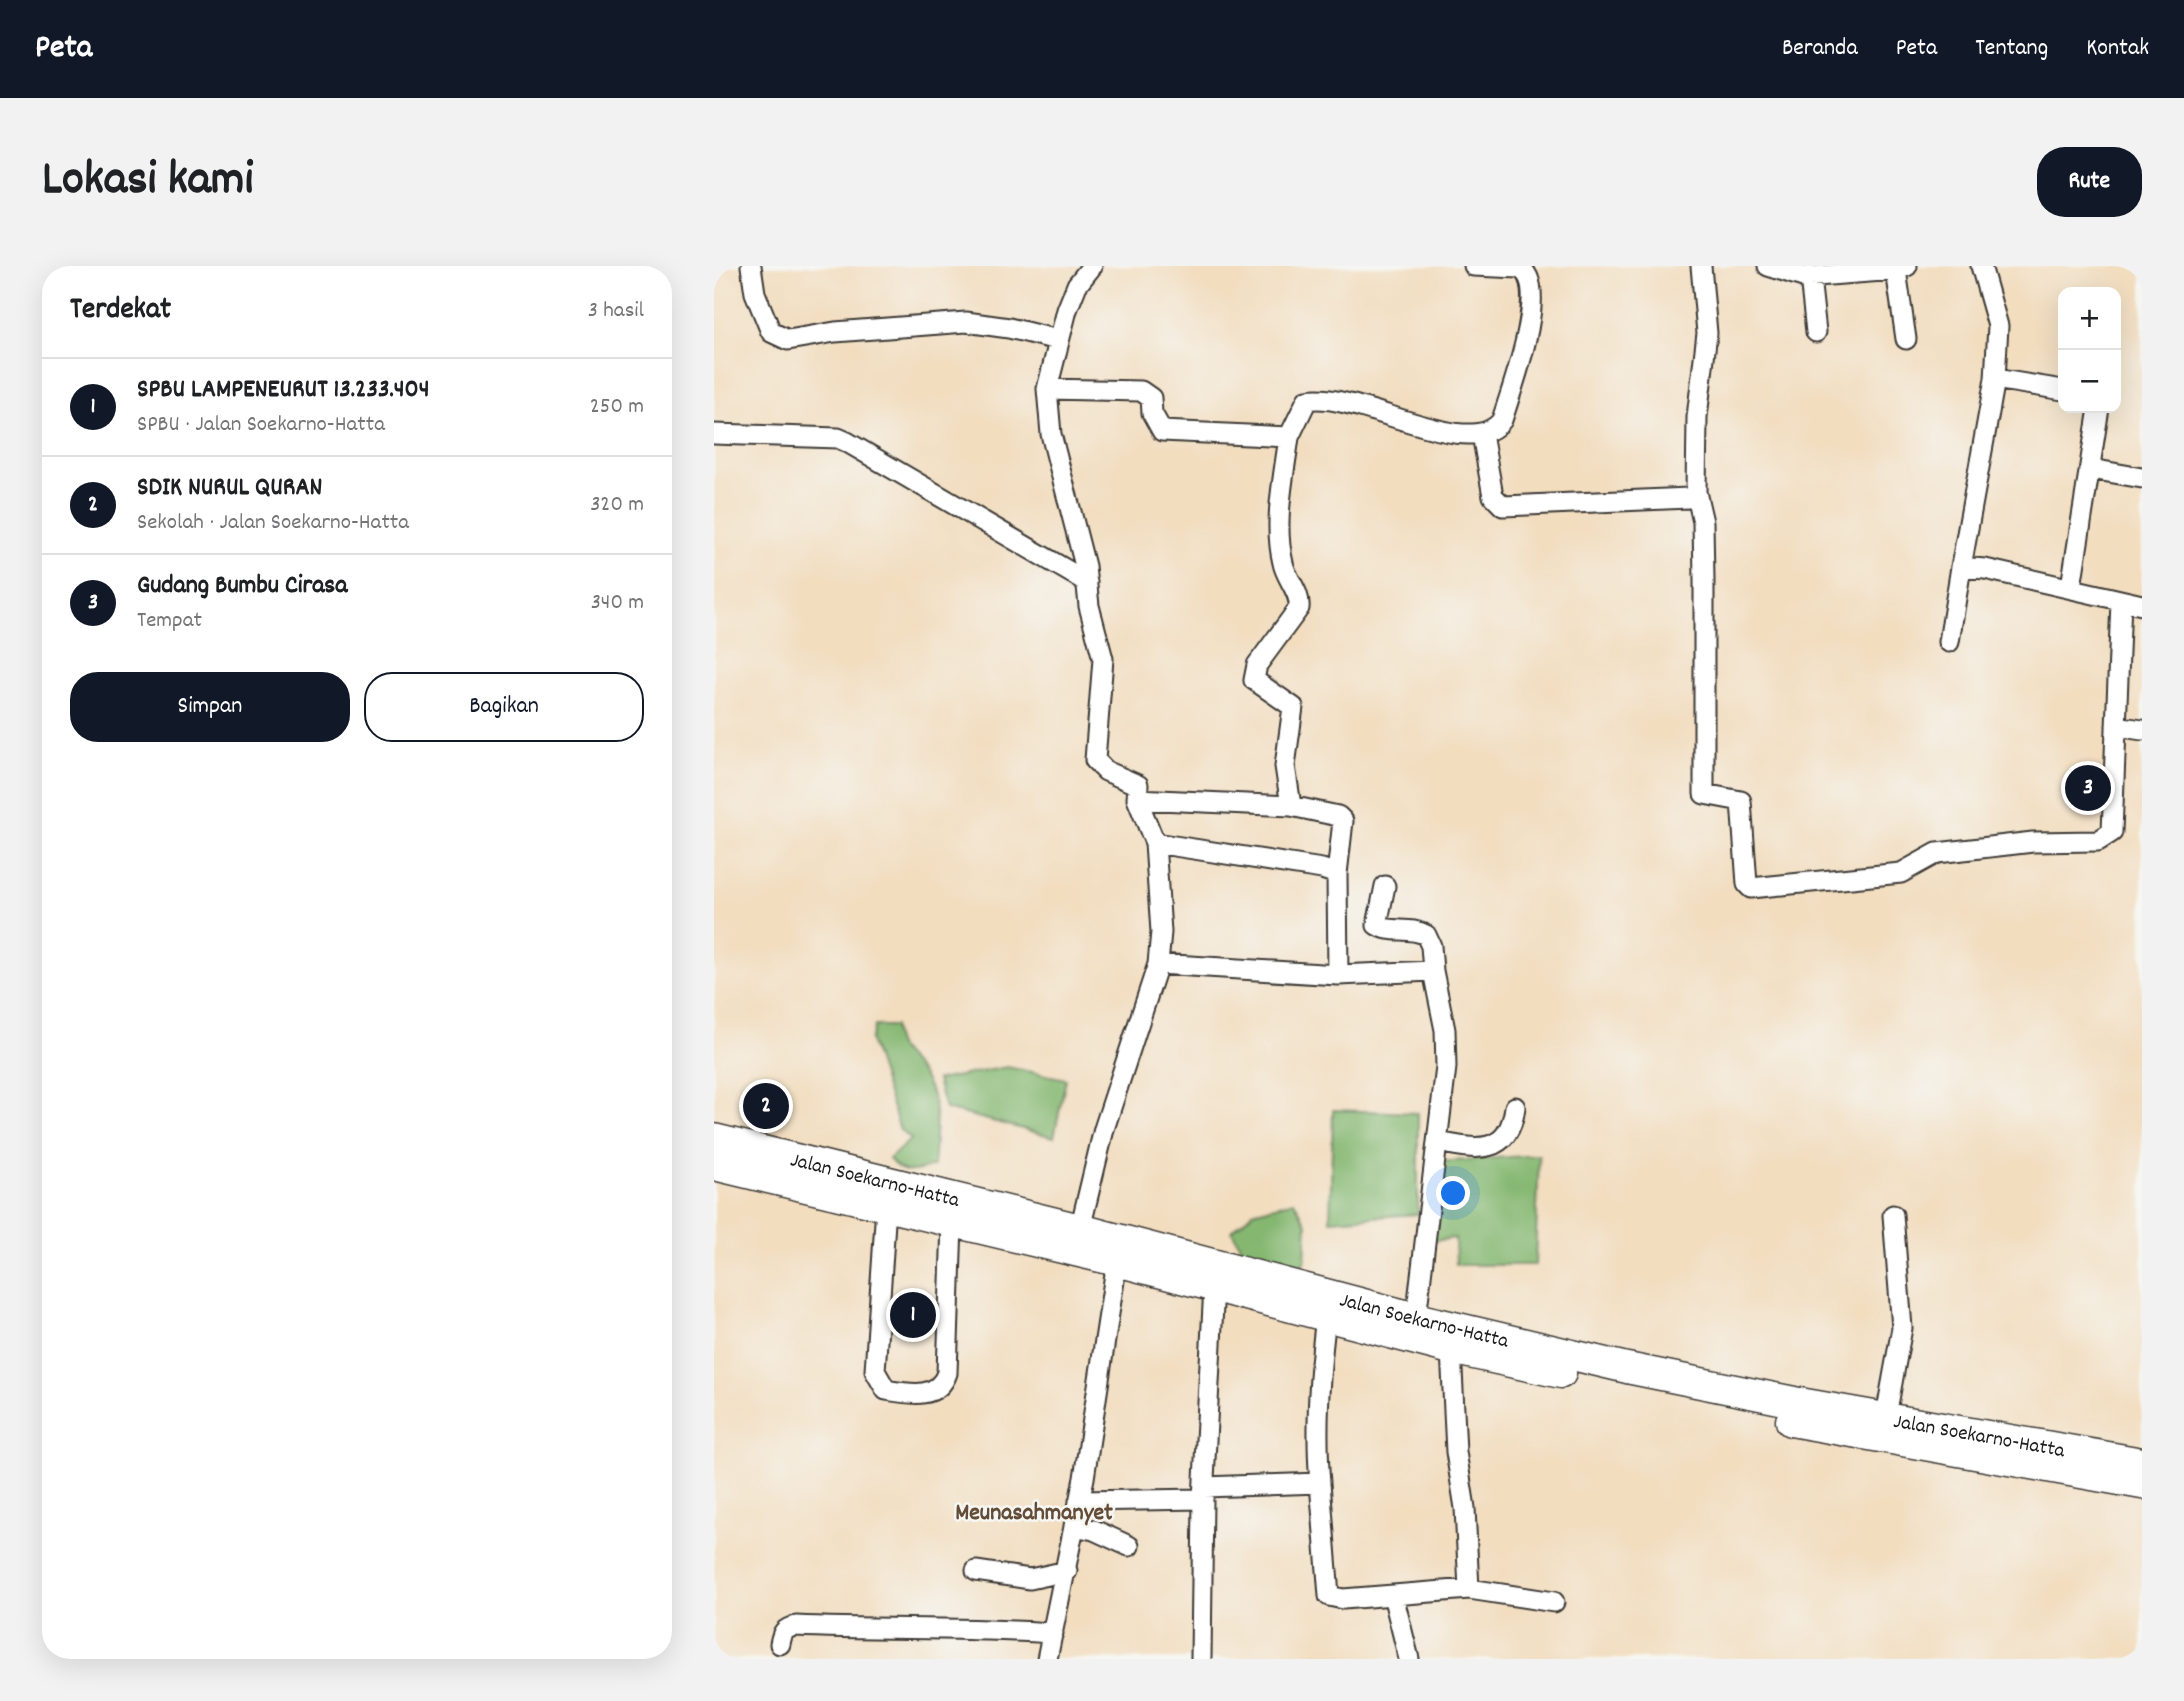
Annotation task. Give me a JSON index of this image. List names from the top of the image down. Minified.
{"streets":{"highway":["Jalan Soekarno-Hatta"]},"districts":["Meunasahmanyet"],"page":{"header":"Peta","nav":["Beranda","Peta","Tentang","Kontak"],"title":"Lokasi kami","buttons":["Rute",["Simpan","Bagikan"]],"heading":["Terdekat","3 hasil"],"map_buttons":["+","−"],"list":[{"mark":"1","name":"SPBU LAMPENEURUT 13.233.404","note":"SPBU · Jalan Soekarno-Hatta","value":"250 m"},{"mark":"2","name":"SDIK NURUL QURAN","note":"Sekolah · Jalan Soekarno-Hatta","value":"320 m"},{"mark":"3","name":"Gudang Bumbu Cirasa","note":"Tempat","value":"340 m"}],"pins":["3","2","1"]}}
